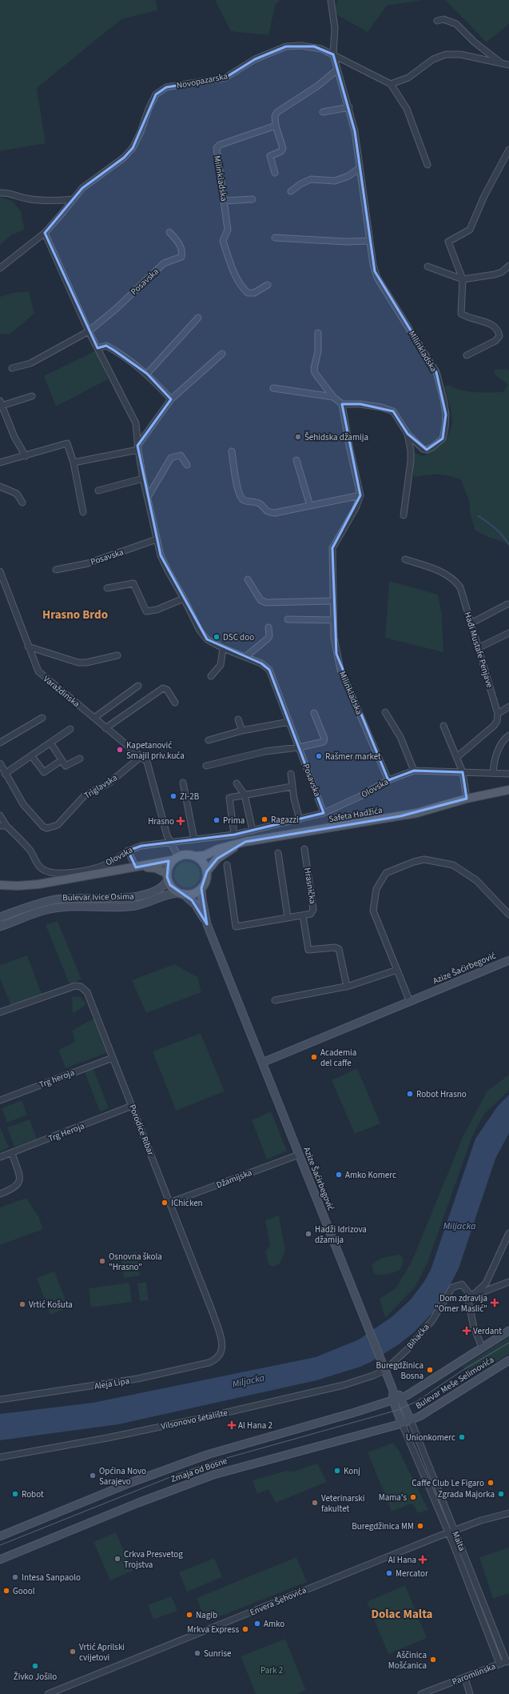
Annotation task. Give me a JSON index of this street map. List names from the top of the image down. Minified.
{"streets":{"main road":["Safeta Hadžića","Bulevar Ivice Osima","Azize Šaćirbegović","Bulevar Meše Selimovića","Zmaja od Bosne"],"street":["Novopazarska","Milinkladska","Posavska","Hađi Mustafe Penjave","Varaždinska","Triglavska","Olovska","Hrasnička","Trg heroja","Porodice Ribar","Trg Heroja","Džamijska","Bihaćka","Aleja Lipa","Vilsonovo šetalište","Malta","Envera Šehovića","Paromlinska"]},"crossings":[["Novopazarska","Milinkladska"],["Novopazarska","Posavska"],["Milinkladska","Olovska"],["Posavska","Olovska"],["Varaždinska","Triglavska"],["Safeta Hadžića","Bulevar Ivice Osima"],["Safeta Hadžića","Azize Šaćirbegović"],["Bulevar Ivice Osima","Azize Šaćirbegović"],["Azize Šaćirbegović","Džamijska"],["Azize Šaćirbegović","Bihaćka"],["Azize Šaćirbegović","Bulevar Meše Selimovića"],["Azize Šaćirbegović","Vilsonovo šetalište"],["Azize Šaćirbegović","Zmaja od Bosne"],["Azize Šaćirbegović","Malta"],["Trg heroja","Porodice Ribar"],["Porodice Ribar","Trg Heroja"],["Porodice Ribar","Džamijska"],["Porodice Ribar","Aleja Lipa"],["Bihaćka","Bulevar Meše Selimovića"],["Bihaćka","Vilsonovo šetalište"],["Bulevar Meše Selimovića","Zmaja od Bosne"],["Bulevar Meše Selimovića","Malta"],["Zmaja od Bosne","Malta"],["Malta","Envera Šehovića"],["Malta","Paromlinska"]],"districts":["Hrasno Brdo","Dolac Malta"],"water":["Miljacka"],"parks":["Park 2"],"places":{"other":["Šehidska džamija","DSC doo","Kapetanović Smajil priv.kuća","Rašmer market","ZI-2B","Ragazzi","Prima","Academia del caffe","Robot Hrasno","Amko Komerc","IChicken","Hadži Idrizova džamija","Osnovna škola \"Hrasno\"","Vrtić Košuta","Buregdžinica Bosna","Unionkomerc","Konj","Općina Novo Sarajevo","Caffe Club Le Figaro","Robot","Zgrada Majorka","Mama's","Veterinarski fakultet","Buregdžinica MM","Crkva Presvetog Trojstva","Mercator","Intesa Sanpaolo","Goool","Nagib","Amko","Mrkva Express","Vrtić Aprilski cvijetovi","Sunrise","Aščinica Mošćanica","Živko Jošilo"],"health":["Hrasno","Dom zdravlja \"Omer Maslić\"","Verdant","Al Hana 2","Al Hana"]}}
